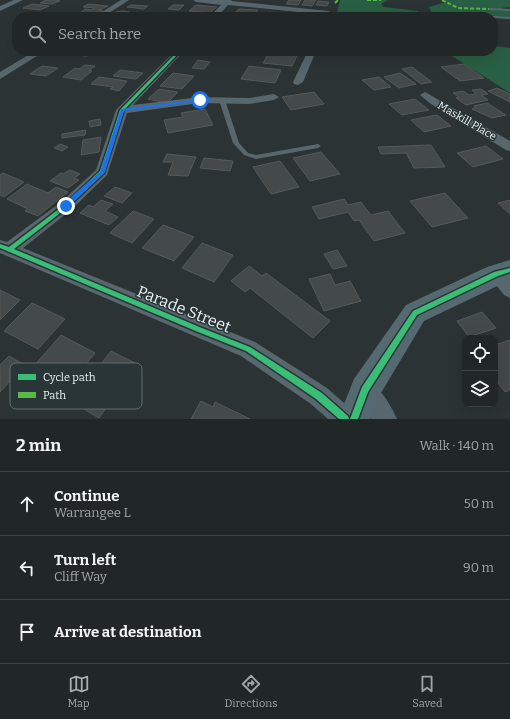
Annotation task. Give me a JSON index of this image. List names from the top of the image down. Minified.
{"streets":{"street":["Maskill Place","Parade Street"]},"legend":["Cycle path","Path"],"page":{"search":"Search here","heading":["2 min","Walk · 140 m"],"list":[["Continue","Warrangee L","50 m"],["Turn left","Cliff Way","90 m"],"Arrive at destination"],"nav":["Map","Directions","Saved"]}}
